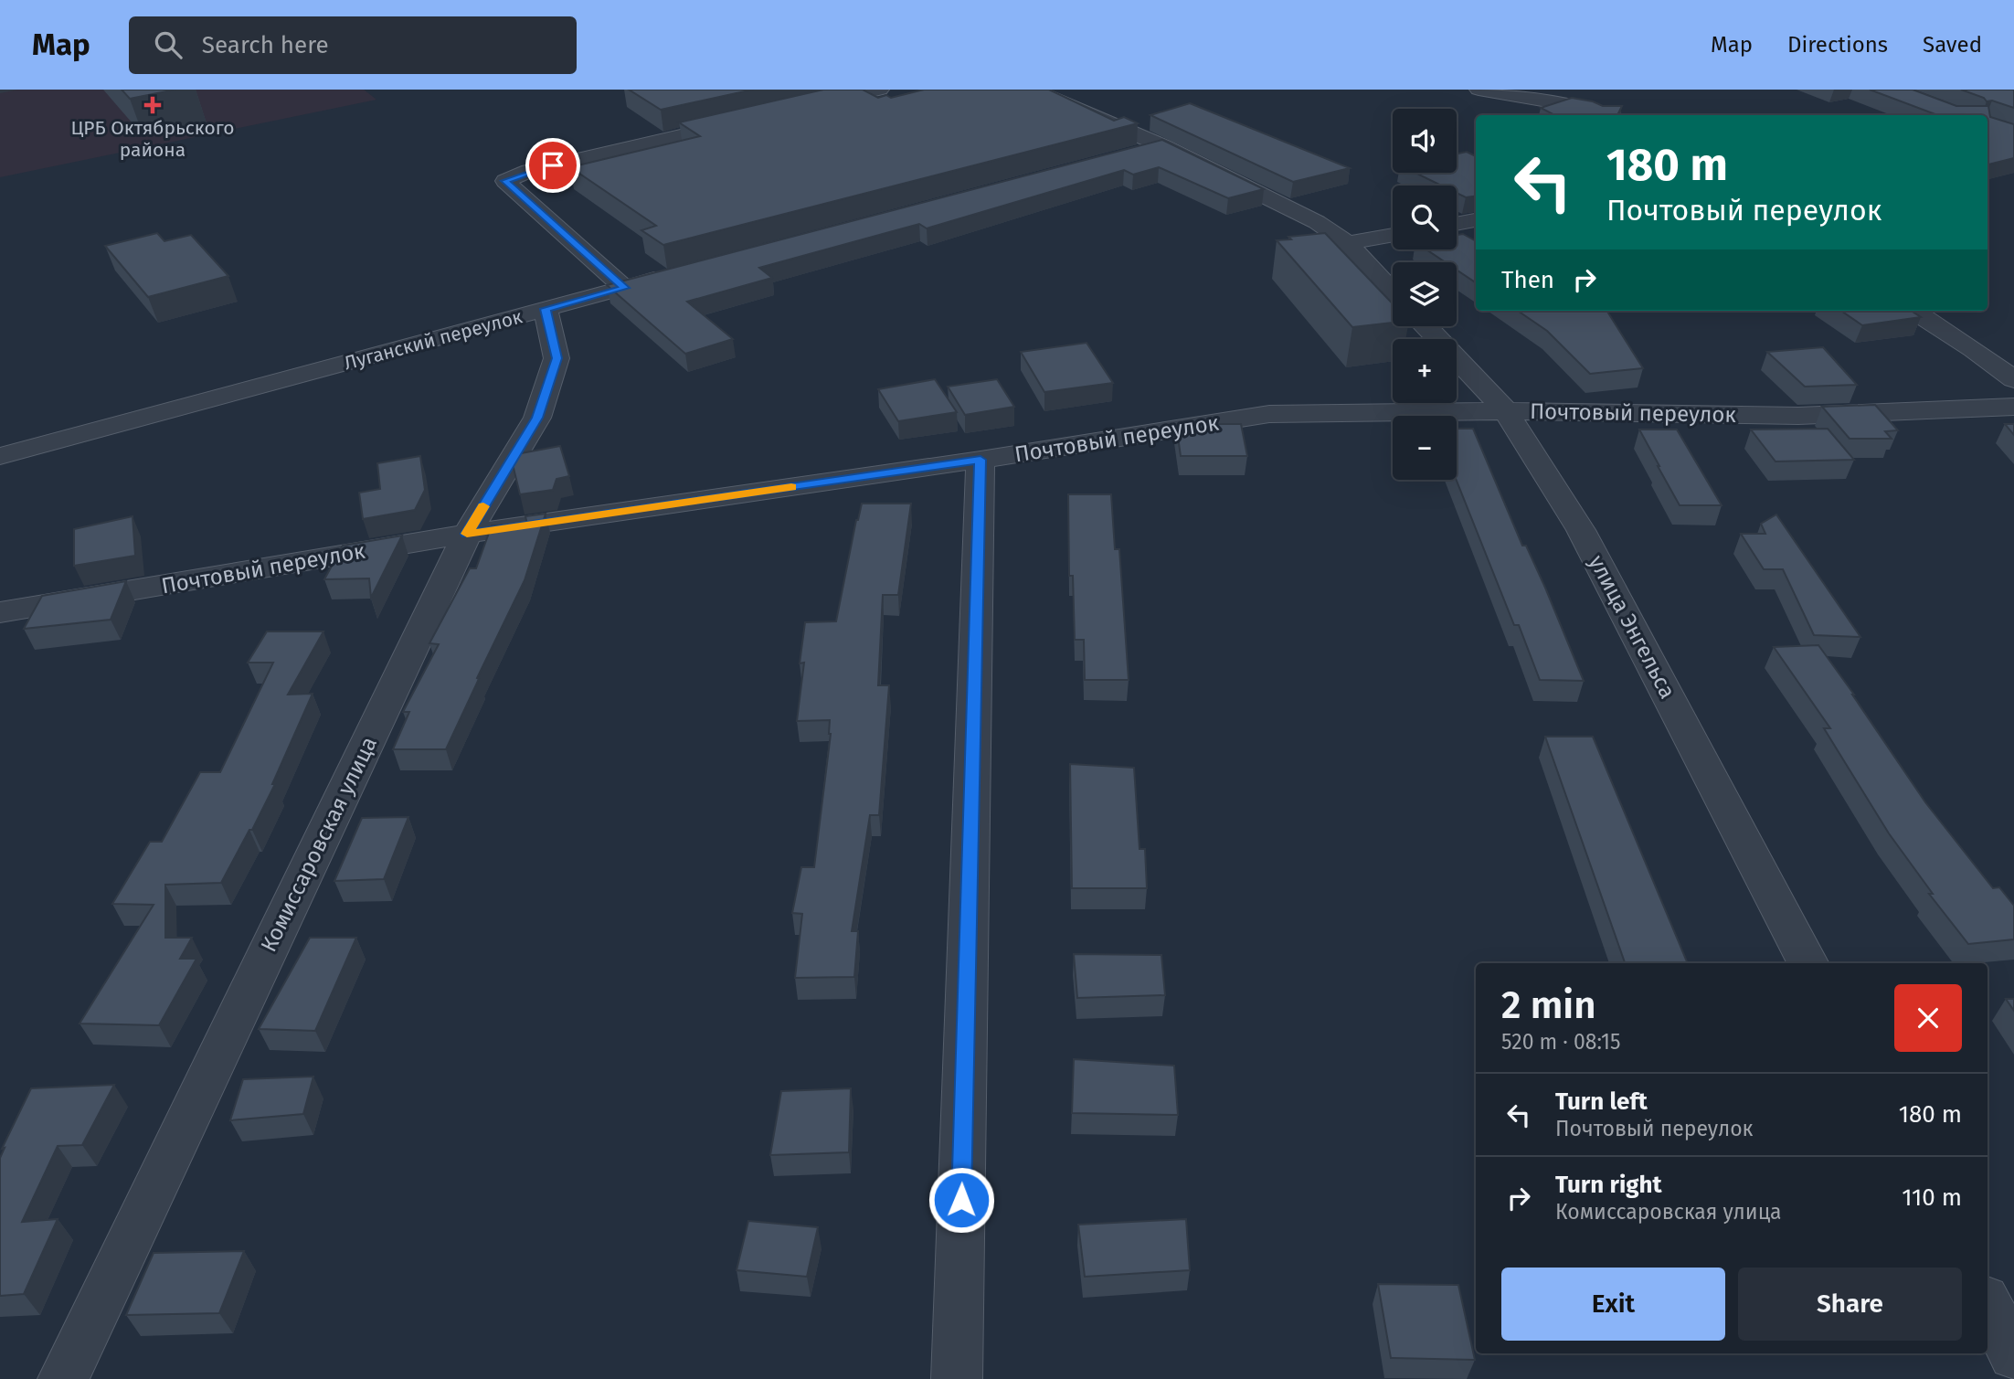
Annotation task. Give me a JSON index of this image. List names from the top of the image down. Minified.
{"streets":{"street":["Луганский переулок","Почтовый переулок","улица Энгельса","Комиссаровская улица"]},"crossings":[["Луганский переулок","Комиссаровская улица"],["Почтовый переулок","улица Энгельса"],["Почтовый переулок","Комиссаровская улица"]],"places":{"health":["ЦРБ Октябрьского района"]},"page":{"header":"Map","search":"Search here","nav":["Map","Directions","Saved"],"map_buttons":["+","−"],"turn":["180 m","Почтовый переулок"],"then":"Then","heading":["2 min","520 m · 08:15"],"list":[{"name":"Turn left","note":"Почтовый переулок","value":"180 m"},{"name":"Turn right","note":"Комиссаровская улица","value":"110 m"}],"buttons":["Exit","Share"]}}
